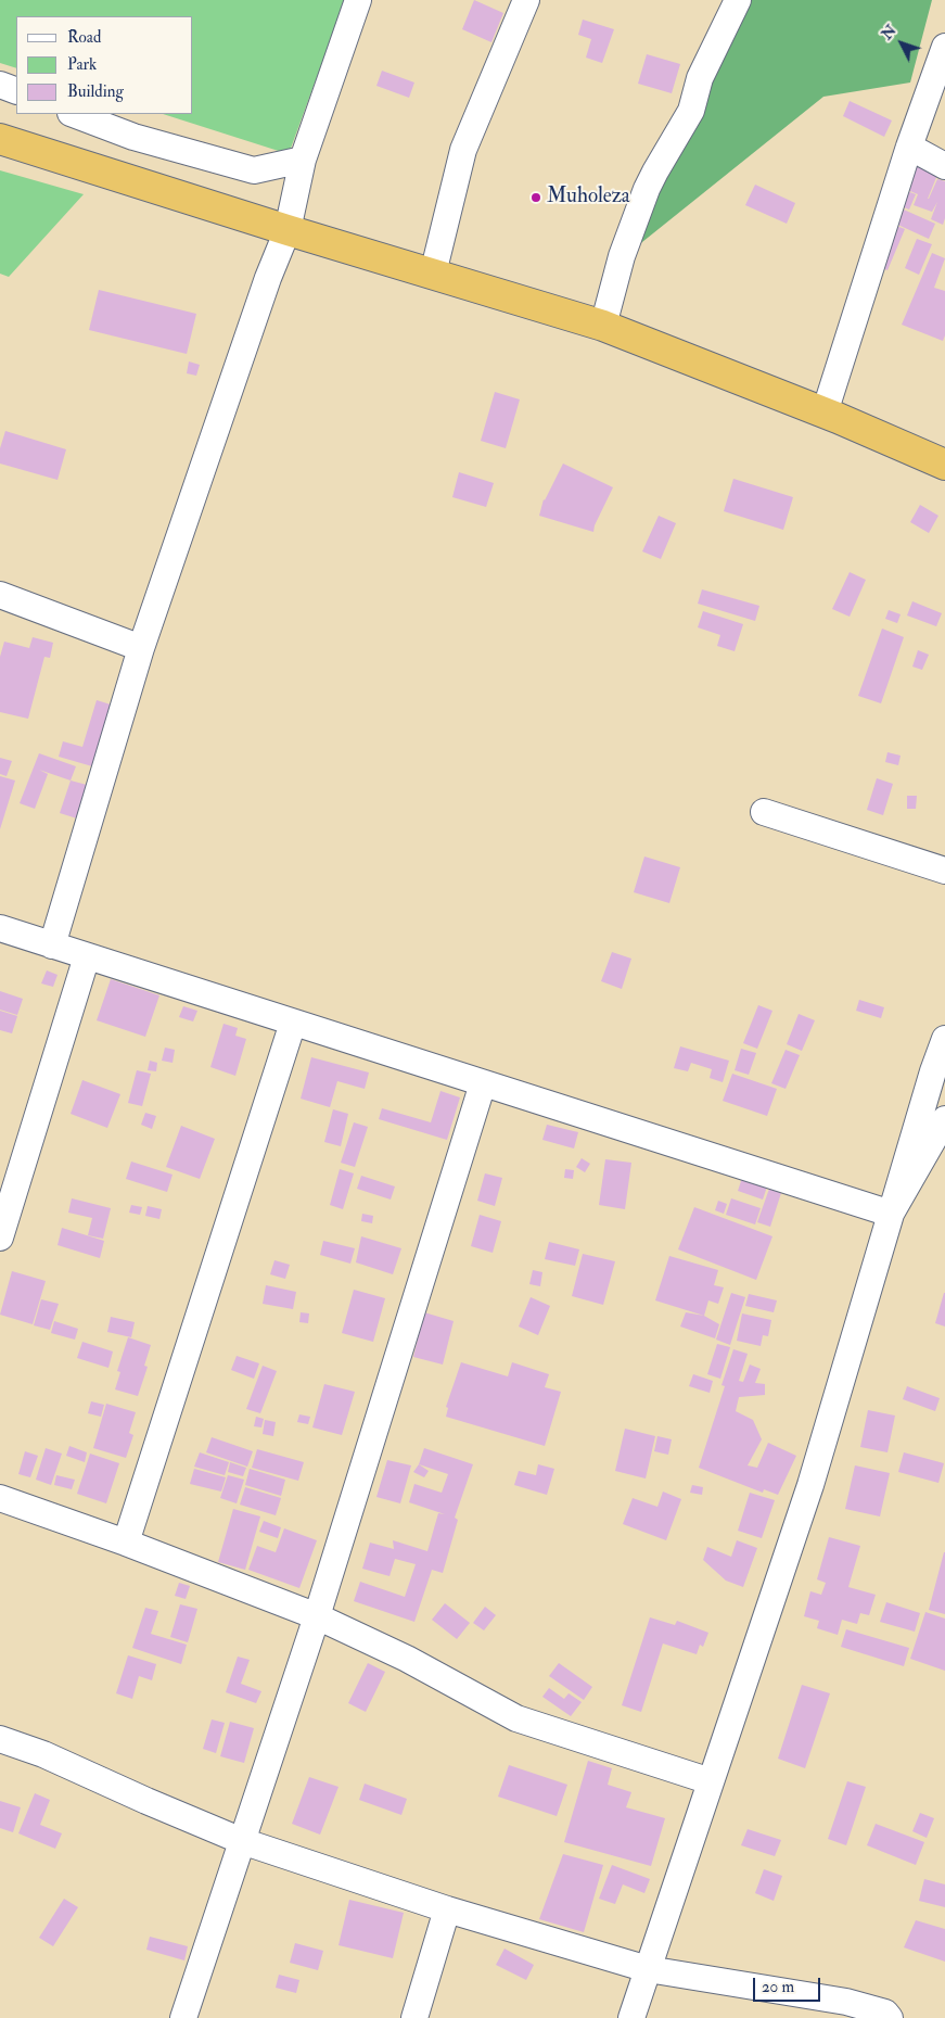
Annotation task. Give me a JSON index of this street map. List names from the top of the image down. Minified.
{"places":["Muholeza"],"legend":["Road","Park","Building"],"scale_bar":"20 m","north":"top left"}
